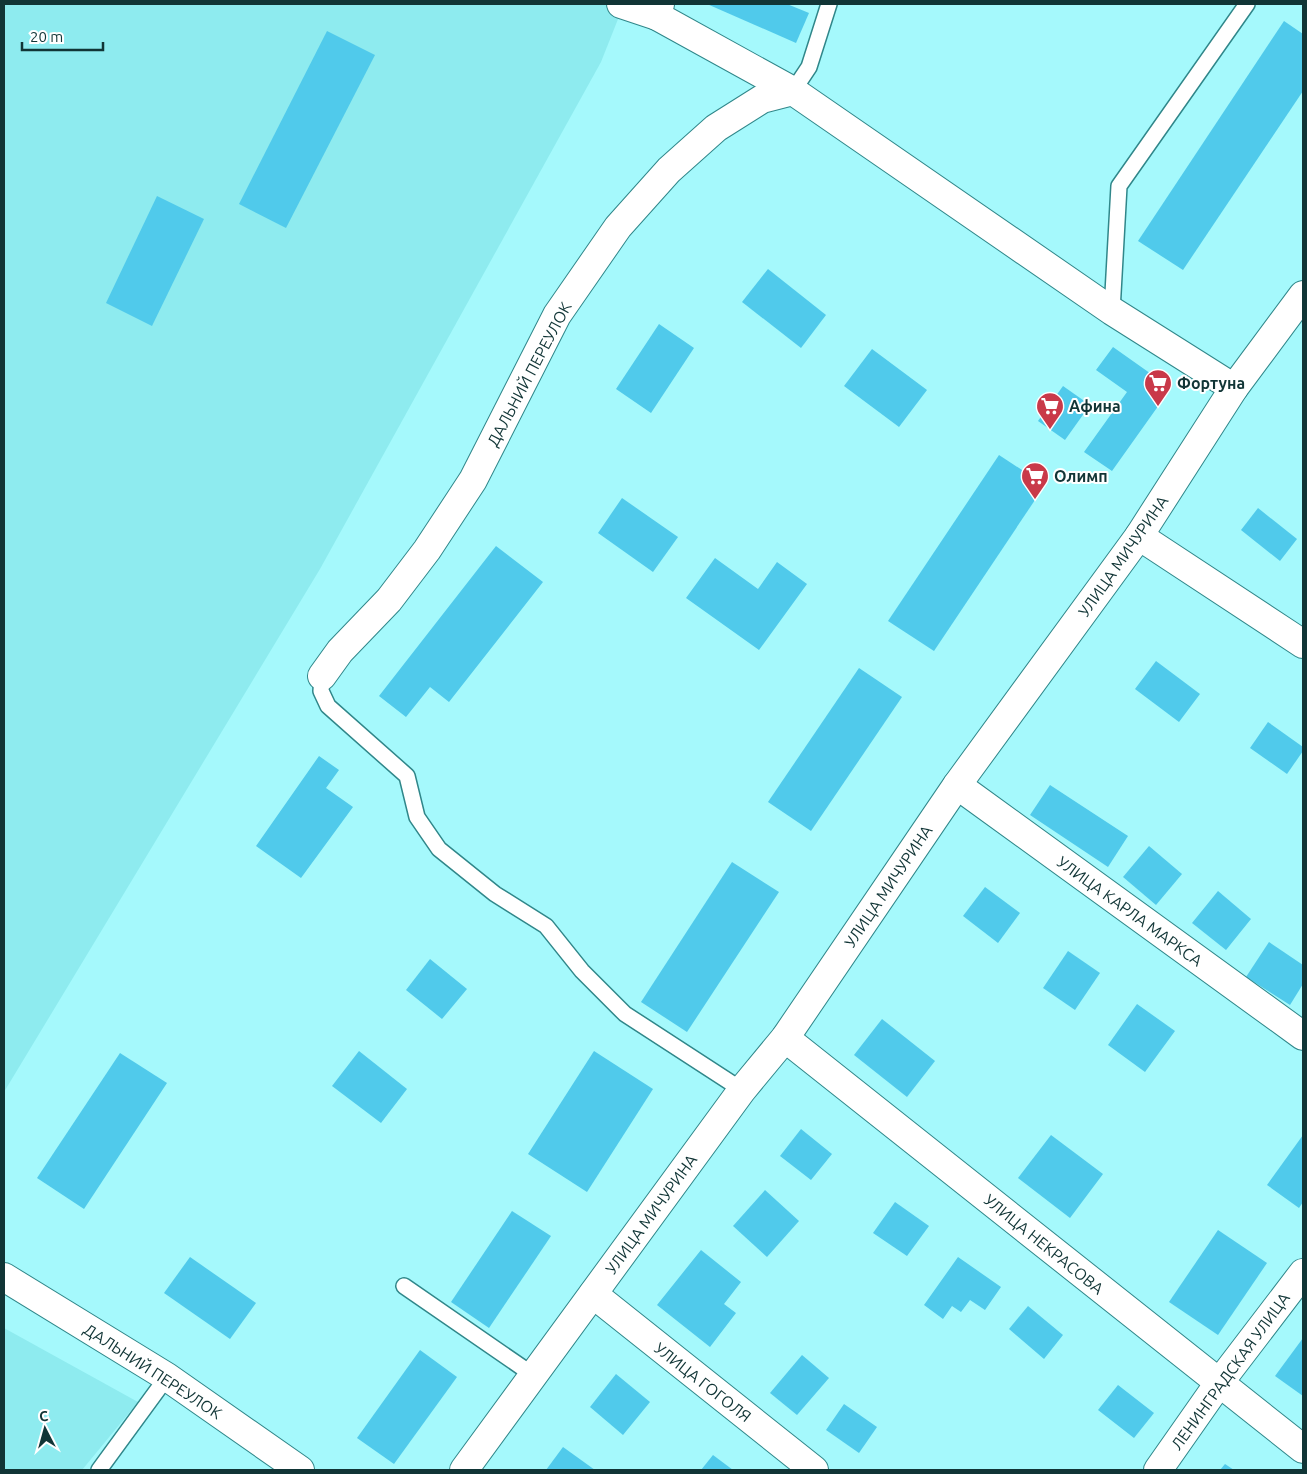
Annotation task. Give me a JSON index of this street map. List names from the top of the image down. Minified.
{"streets":{"street":["ДАЛЬНИЙ ПЕРЕУЛОК","УЛИЦА МИЧУРИНА","УЛИЦА КАРЛА МАРКСА","УЛИЦА НЕКРАСОВА","ЛЕНИНГРАДСКАЯ УЛИЦА","УЛИЦА ГОГОЛЯ"]},"crossings":[["УЛИЦА МИЧУРИНА","УЛИЦА КАРЛА МАРКСА"],["УЛИЦА МИЧУРИНА","УЛИЦА НЕКРАСОВА"],["УЛИЦА МИЧУРИНА","УЛИЦА ГОГОЛЯ"],["УЛИЦА НЕКРАСОВА","ЛЕНИНГРАДСКАЯ УЛИЦА"]],"places":{"supermarket":["Фортуна","Афина","Олимп"]},"scale_bar":"20 m","north":"top"}
